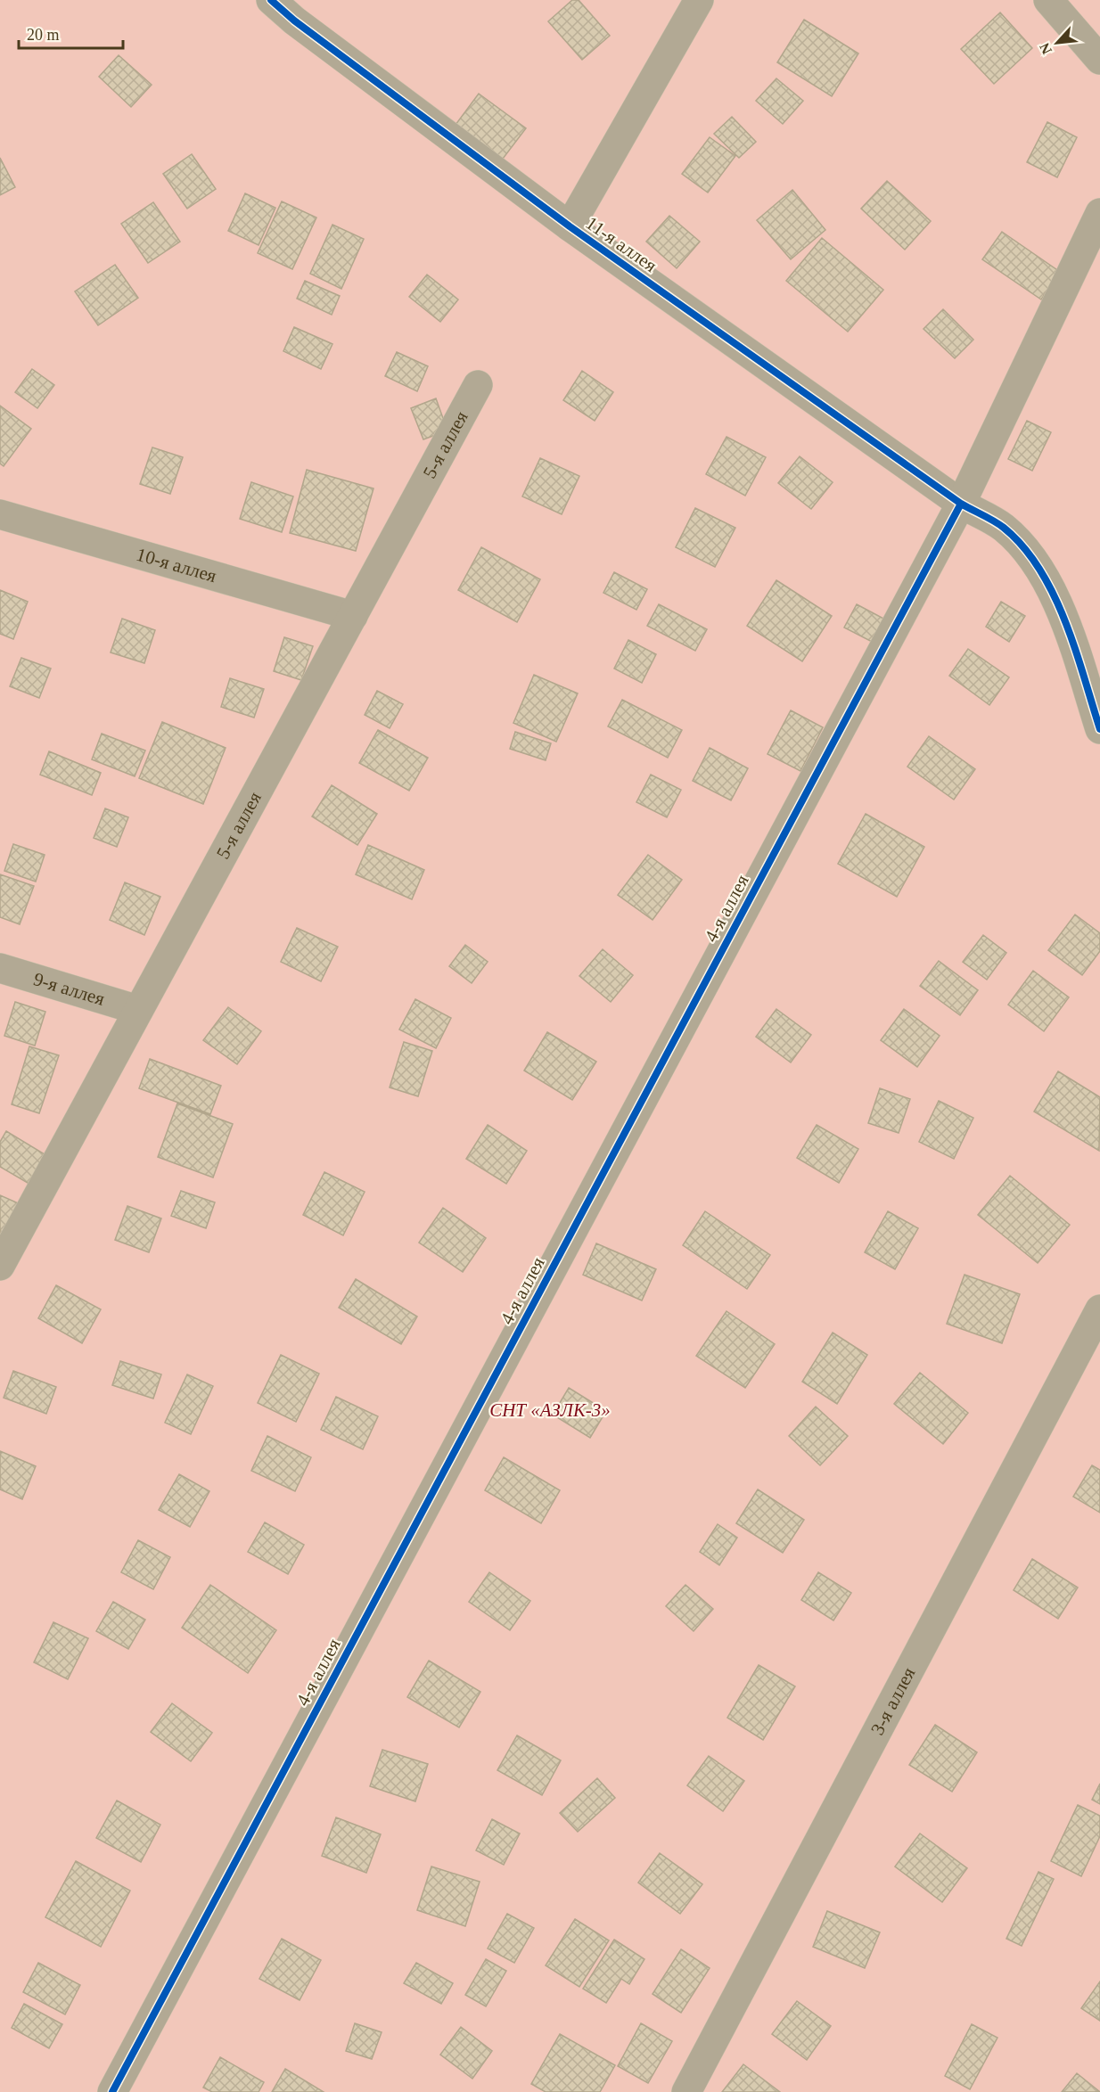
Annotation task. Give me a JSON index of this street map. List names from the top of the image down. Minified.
{"streets":{"street":["11-я аллея","5-я аллея","10-я аллея","4-я аллея","9-я аллея","3-я аллея"]},"crossings":[["11-я аллея","4-я аллея"],["5-я аллея","10-я аллея"],["5-я аллея","9-я аллея"]],"parks":["СНТ «АЗЛК-3»"],"scale_bar":"20 m","north":"bottom left"}
